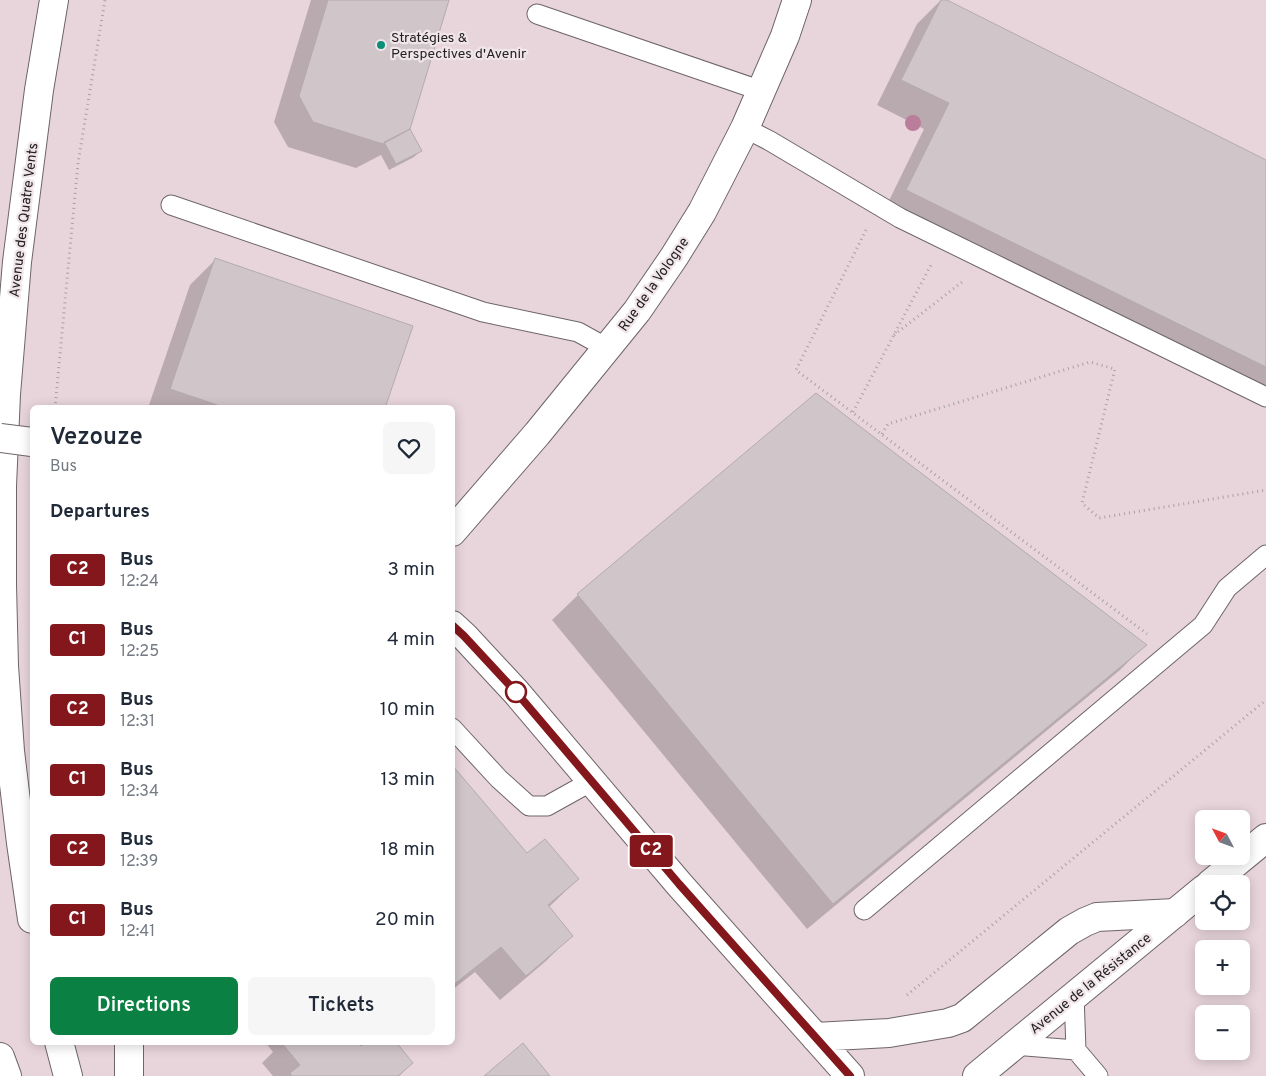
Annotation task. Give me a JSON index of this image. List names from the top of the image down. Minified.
{"streets":{"street":["Avenue des Quatre Vents","Rue de la Vologne","Avenue de la Résistance"]},"places":["Stratégies & Perspectives d'Avenir"],"lines":["bus line C2"],"north":"top left","page":{"on_map":"C2","heading":[["Vezouze","Bus"],"Departures"],"list":[{"mark":"C2","name":"Bus","note":"12:24","value":"3 min"},{"mark":"C1","name":"Bus","note":"12:25","value":"4 min"},{"mark":"C2","name":"Bus","note":"12:31","value":"10 min"},{"mark":"C1","name":"Bus","note":"12:34","value":"13 min"},{"mark":"C2","name":"Bus","note":"12:39","value":"18 min"},{"mark":"C1","name":"Bus","note":"12:41","value":"20 min"}],"map_buttons":["+","−"],"buttons":["Directions","Tickets"]}}
